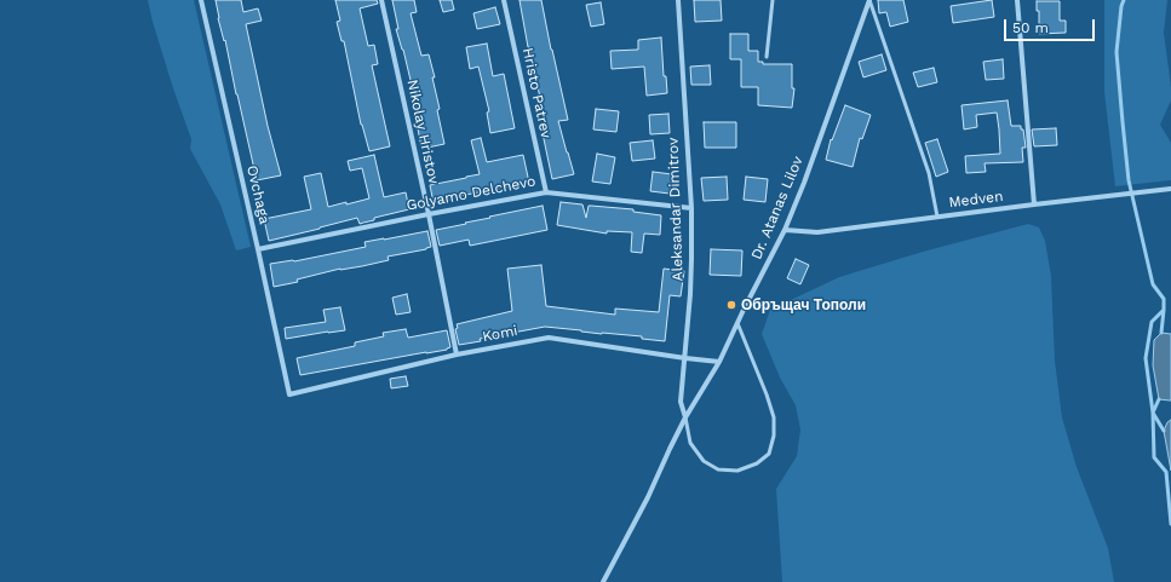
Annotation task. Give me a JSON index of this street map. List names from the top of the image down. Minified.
{"streets":{"street":["Hristo Patrev","Nikolay Hristov","Golyamo Delchevo","Ovchaga","Medven","Dr. Atanas Lilov","Aleksandar Dimitrov","Komi"]},"crossings":[["Hristo Patrev","Golyamo Delchevo"],["Nikolay Hristov","Golyamo Delchevo"],["Nikolay Hristov","Komi"],["Golyamo Delchevo","Ovchaga"],["Golyamo Delchevo","Aleksandar Dimitrov"],["Ovchaga","Komi"],["Medven","Dr. Atanas Lilov"],["Dr. Atanas Lilov","Aleksandar Dimitrov"],["Dr. Atanas Lilov","Komi"],["Aleksandar Dimitrov","Komi"]],"places":["Обръщач Тополи"],"scale_bar":"50 m"}
